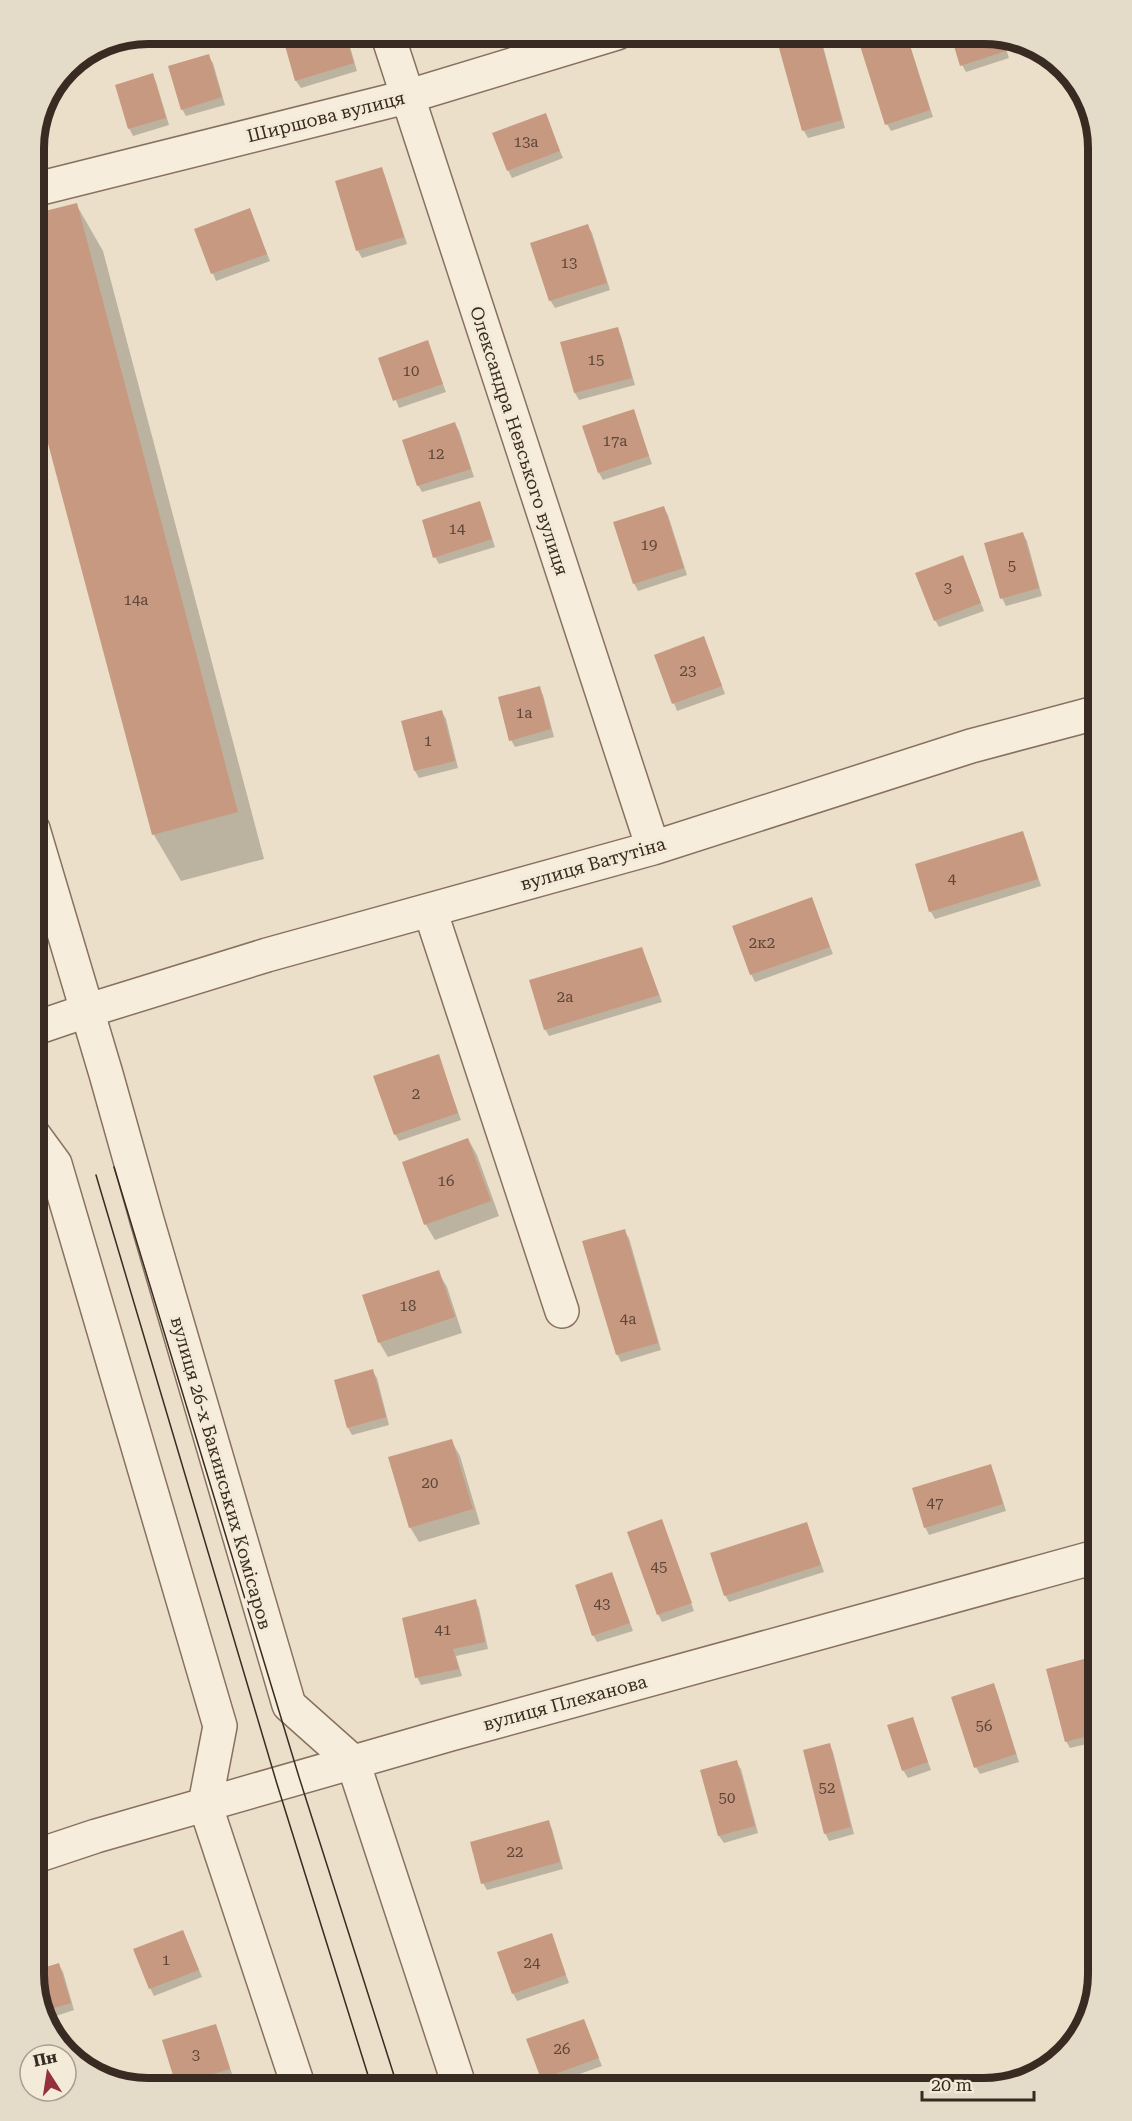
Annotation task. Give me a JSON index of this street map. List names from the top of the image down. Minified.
{"streets":{"street":["Ширшова вулиця","Олександра Невського вулиця","вулиця Ватутіна","вулиця 26-х Бакинських Комісаров","вулиця Плеханова"]},"crossings":[["Ширшова вулиця","Олександра Невського вулиця"],["Олександра Невського вулиця","вулиця Ватутіна"],["вулиця Ватутіна","вулиця 26-х Бакинських Комісаров"],["вулиця 26-х Бакинських Комісаров","вулиця Плеханова"]],"house_numbers":["13а","13","15","10","17а","12","14","19","5","3","14а","23","1а","1","4","2к2","2а","2","16","18","4а","20","47","45","43","41","56","52","50","22","1","24","26","3"],"scale_bar":"20 m","north":"top"}
